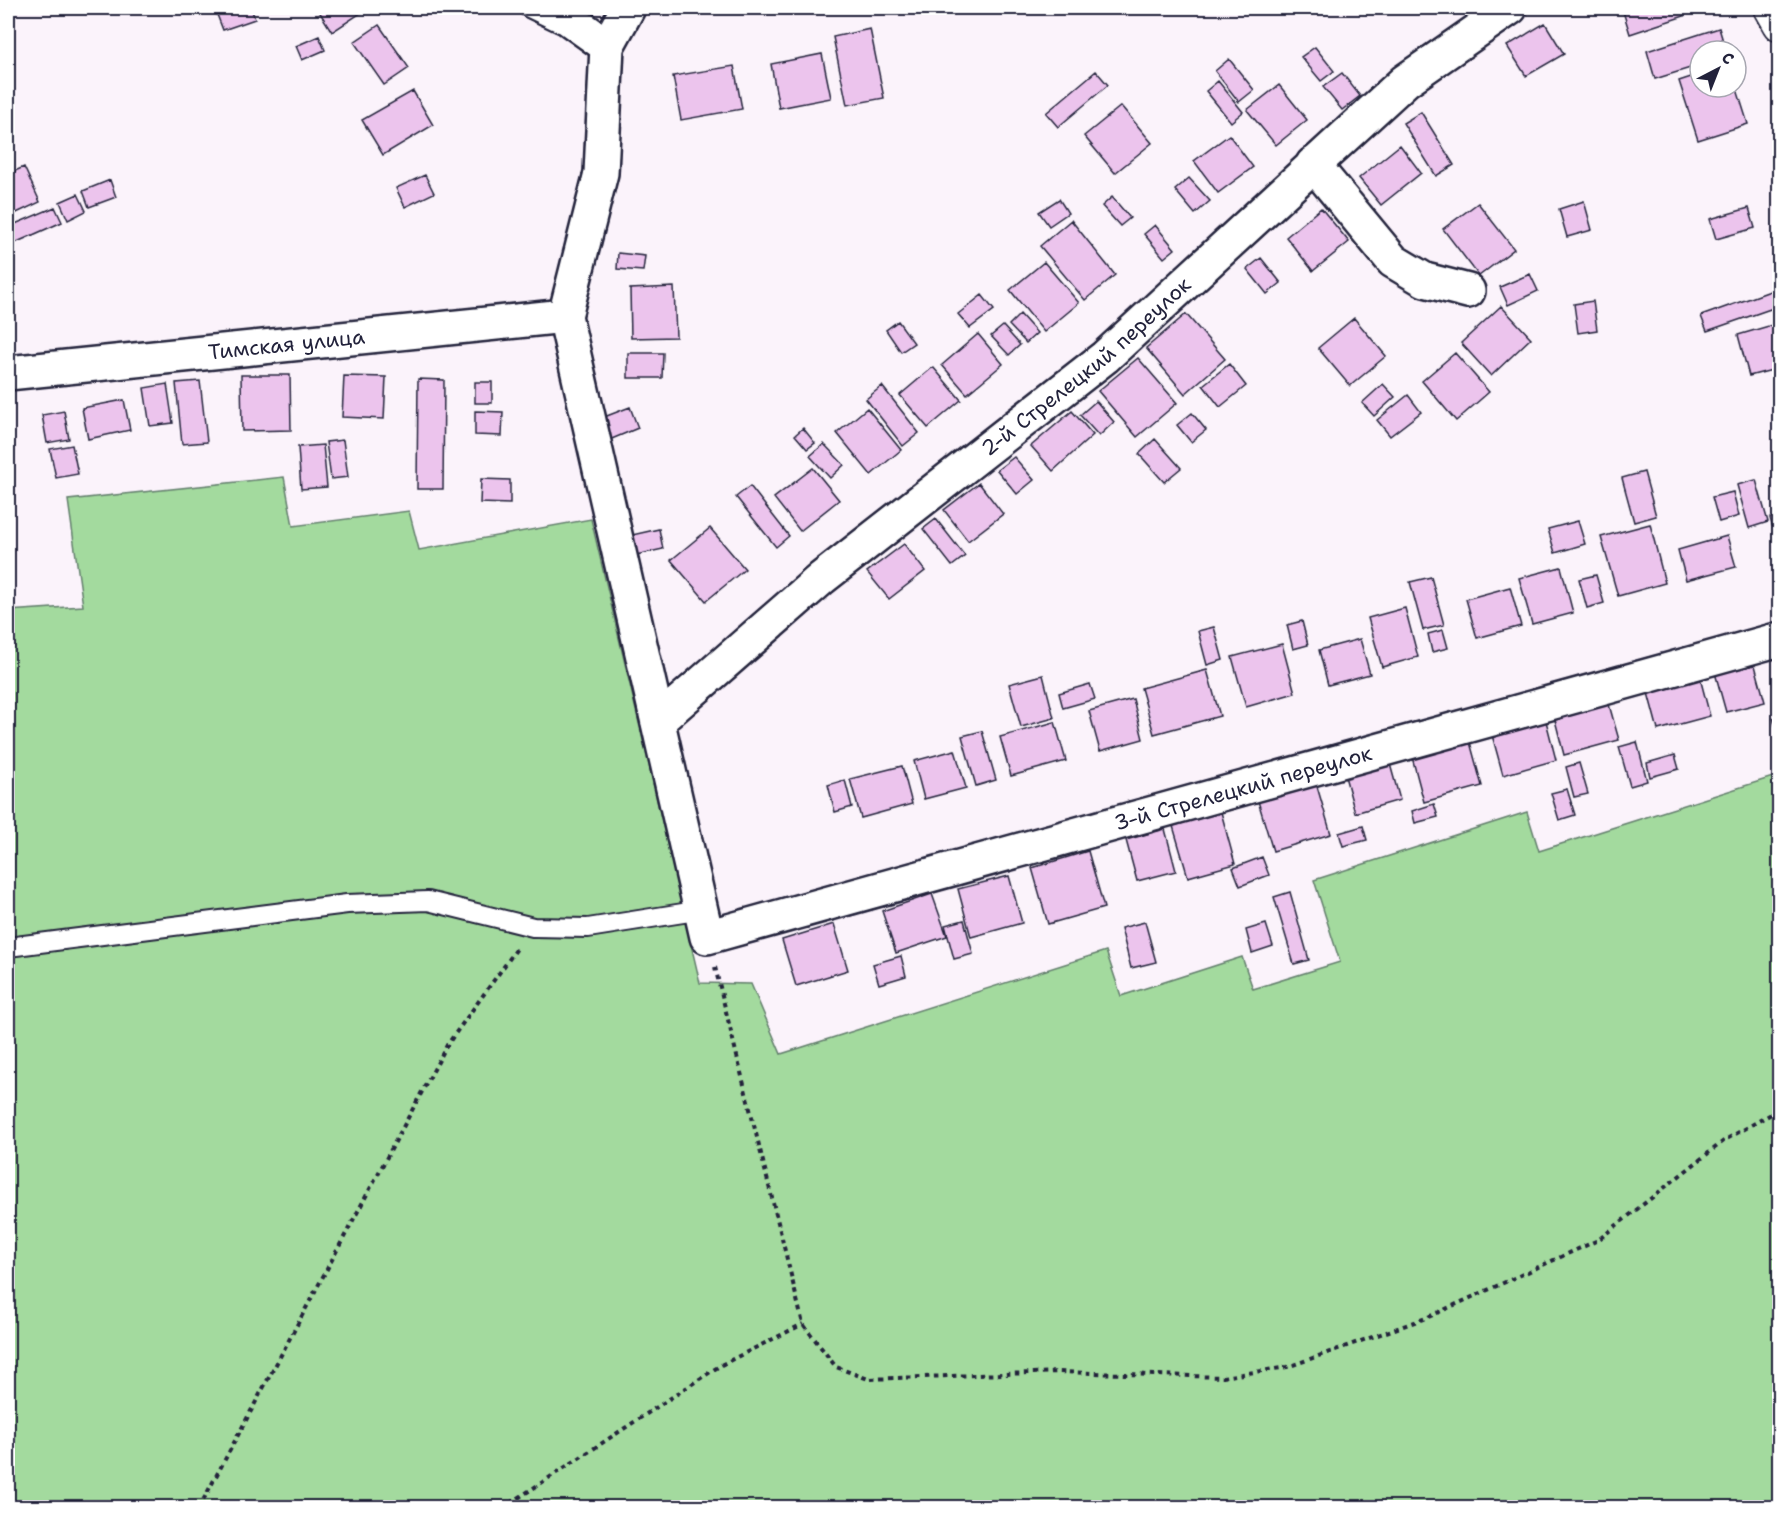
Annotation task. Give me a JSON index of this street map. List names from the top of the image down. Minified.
{"streets":{"street":["Тимская улица","2-й Стрелецкий переулок","3-й Стрелецкий переулок"]},"north":"top right"}
